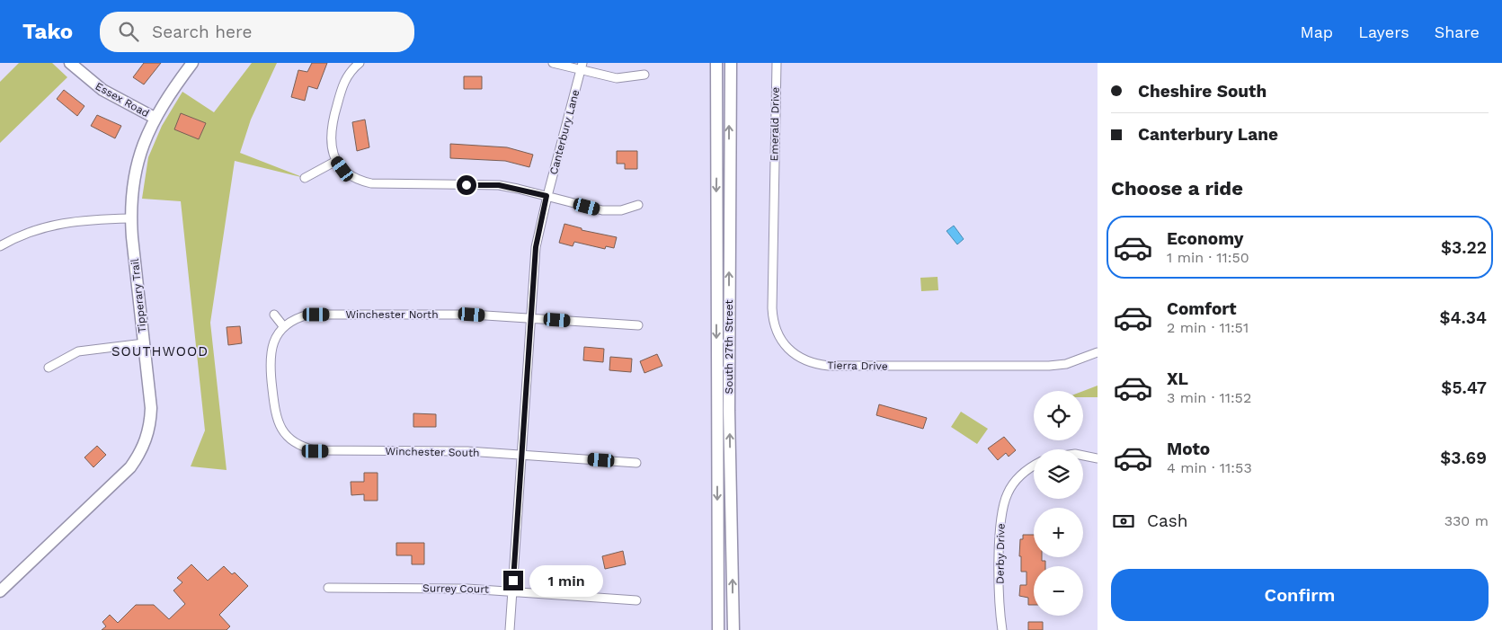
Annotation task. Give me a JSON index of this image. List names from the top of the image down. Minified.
{"streets":{"main road":["Essex Road","Tipperary Trail","South 27th Street"],"street":["Emerald Drive","Canterbury Lane","Winchester North","Tierra Drive","Winchester South","Derby Drive","Surrey Court"]},"crossings":[["Essex Road","Tipperary Trail"],["Emerald Drive","Tierra Drive"],["Canterbury Lane","Winchester North"],["Canterbury Lane","Winchester South"],["Canterbury Lane","Surrey Court"],["Winchester North","Winchester South"]],"districts":["SOUTHWOOD"],"page":{"header":"Tako","search":"Search here","nav":["Map","Layers","Share"],"banner":["Cheshire South","Canterbury Lane"],"heading":"Choose a ride","list":[{"name":"Economy","note":"1 min · 11:50","value":"$3.22"},{"name":"Comfort","note":"2 min · 11:51","value":"$4.34"},{"name":"XL","note":"3 min · 11:52","value":"$5.47"},{"name":"Moto","note":"4 min · 11:53","value":"$3.69"}],"map_buttons":["+","−"],"pay":["Cash","330 m"],"buttons":"Confirm","bubble":"1 min"}}
